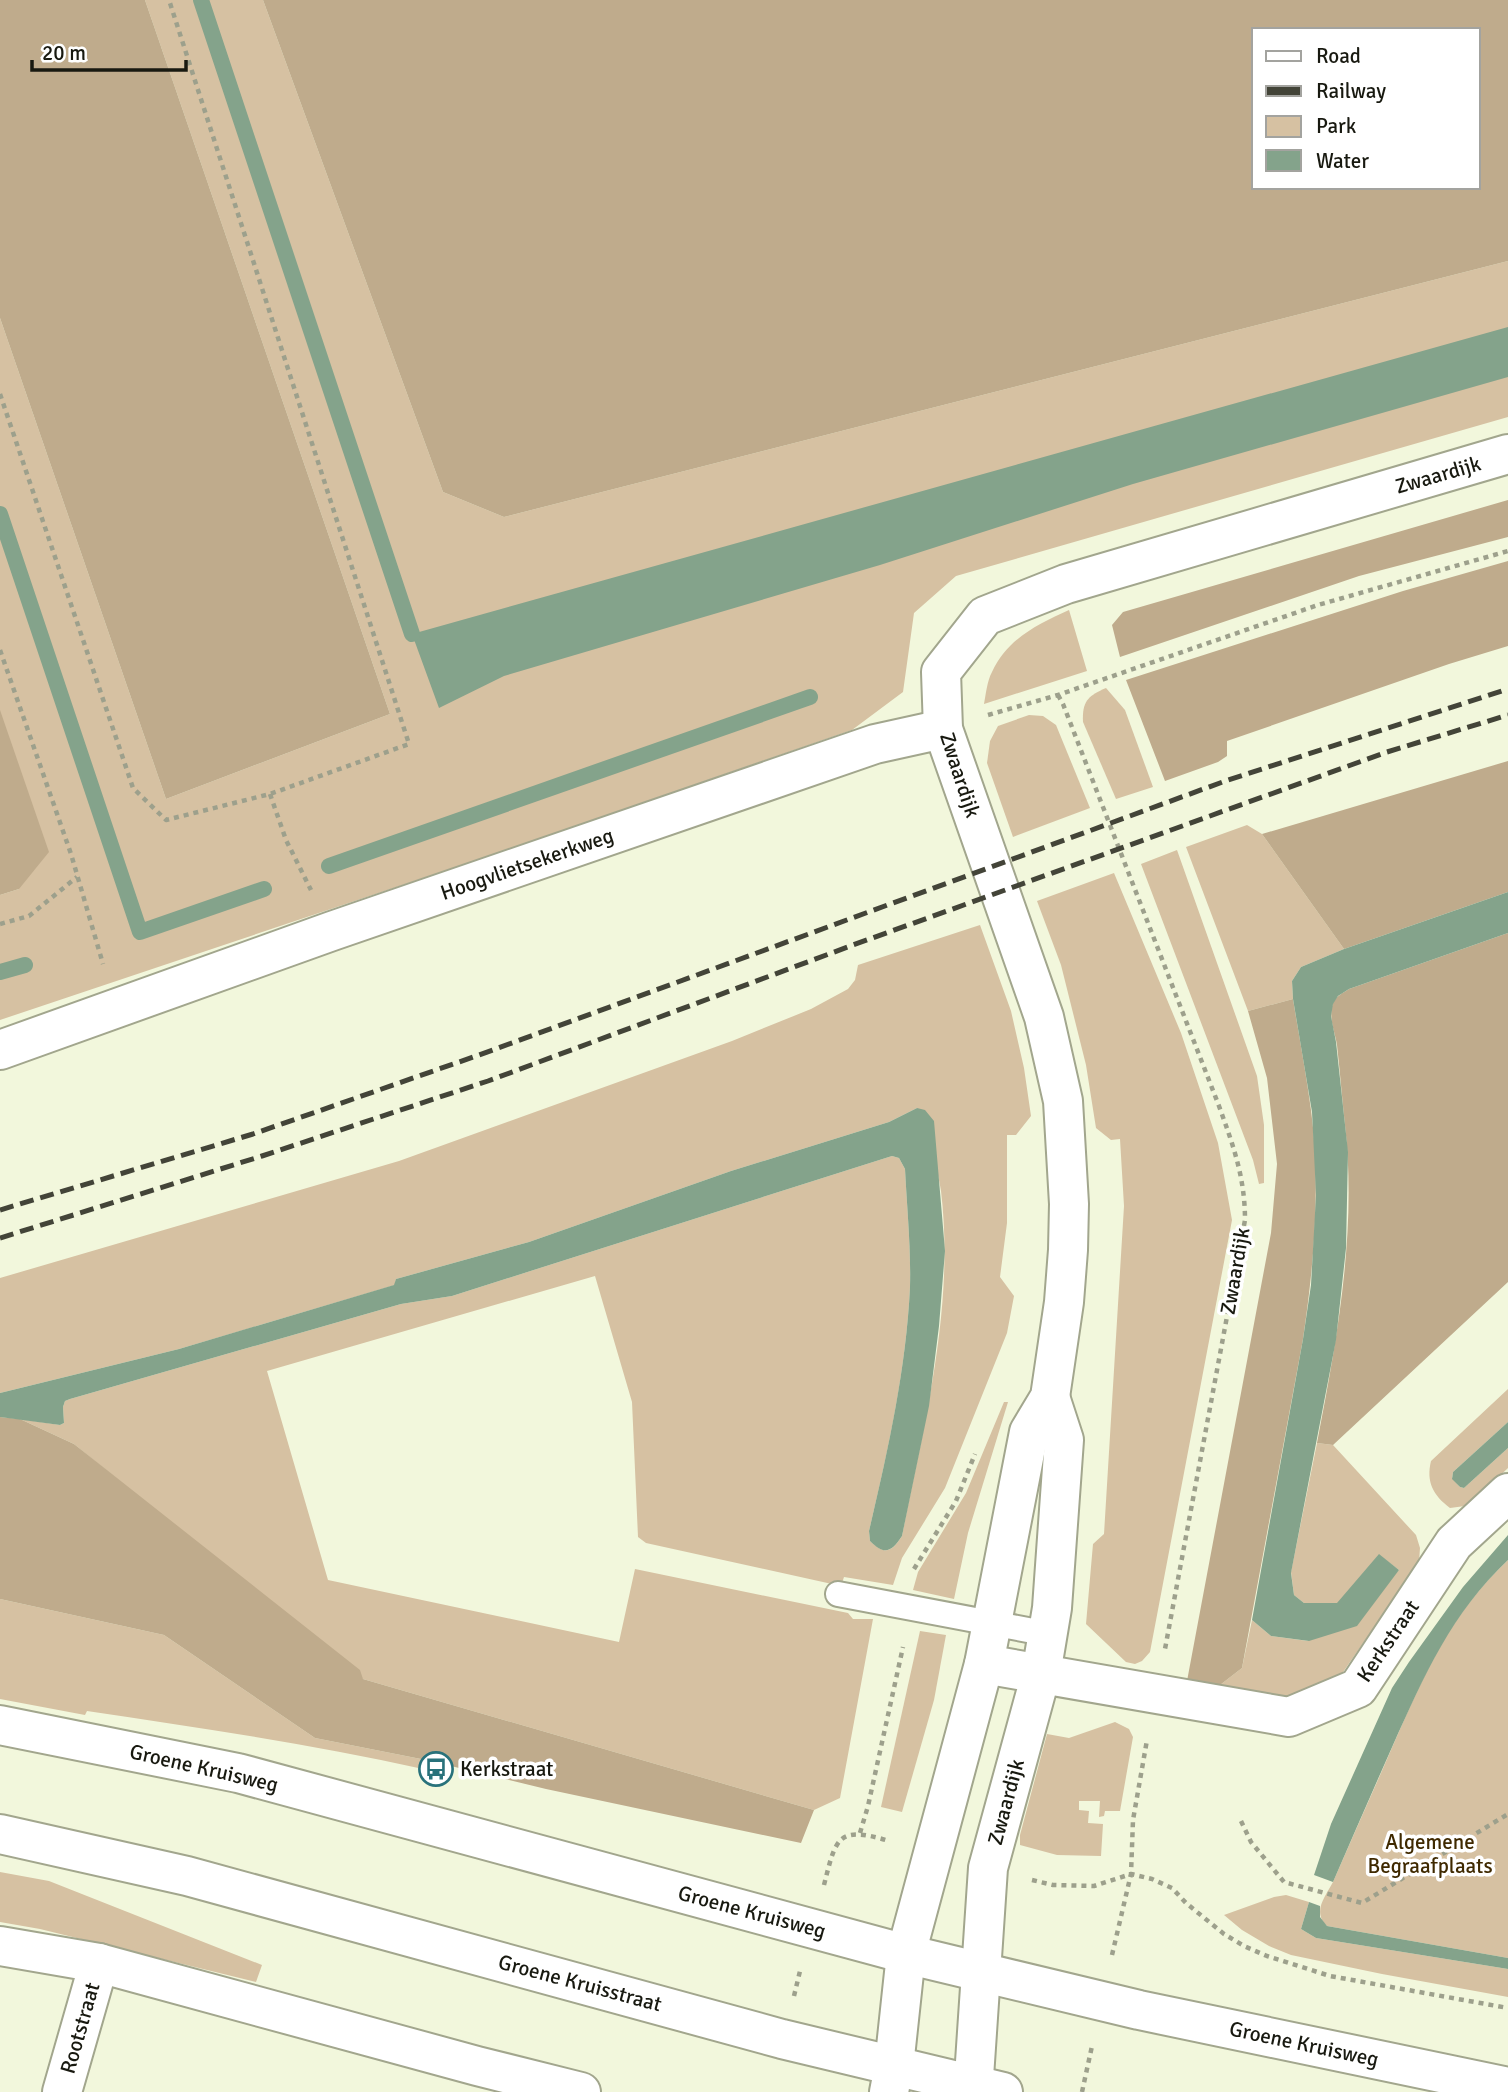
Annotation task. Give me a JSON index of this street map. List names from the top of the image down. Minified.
{"streets":{"street":["Zwaardijk","Hoogvlietsekerkweg","Kerkstraat","Groene Kruisweg","Groene Kruisstraat","Rootstraat"]},"crossings":[["Zwaardijk","Hoogvlietsekerkweg"],["Zwaardijk","Kerkstraat"],["Zwaardijk","Groene Kruisweg"],["Zwaardijk","Groene Kruisstraat"]],"parks":["Algemene Begraafplaats"],"places":{"bus stop":["Kerkstraat"]},"legend":["Road","Railway","Park","Water"],"scale_bar":"20 m"}
